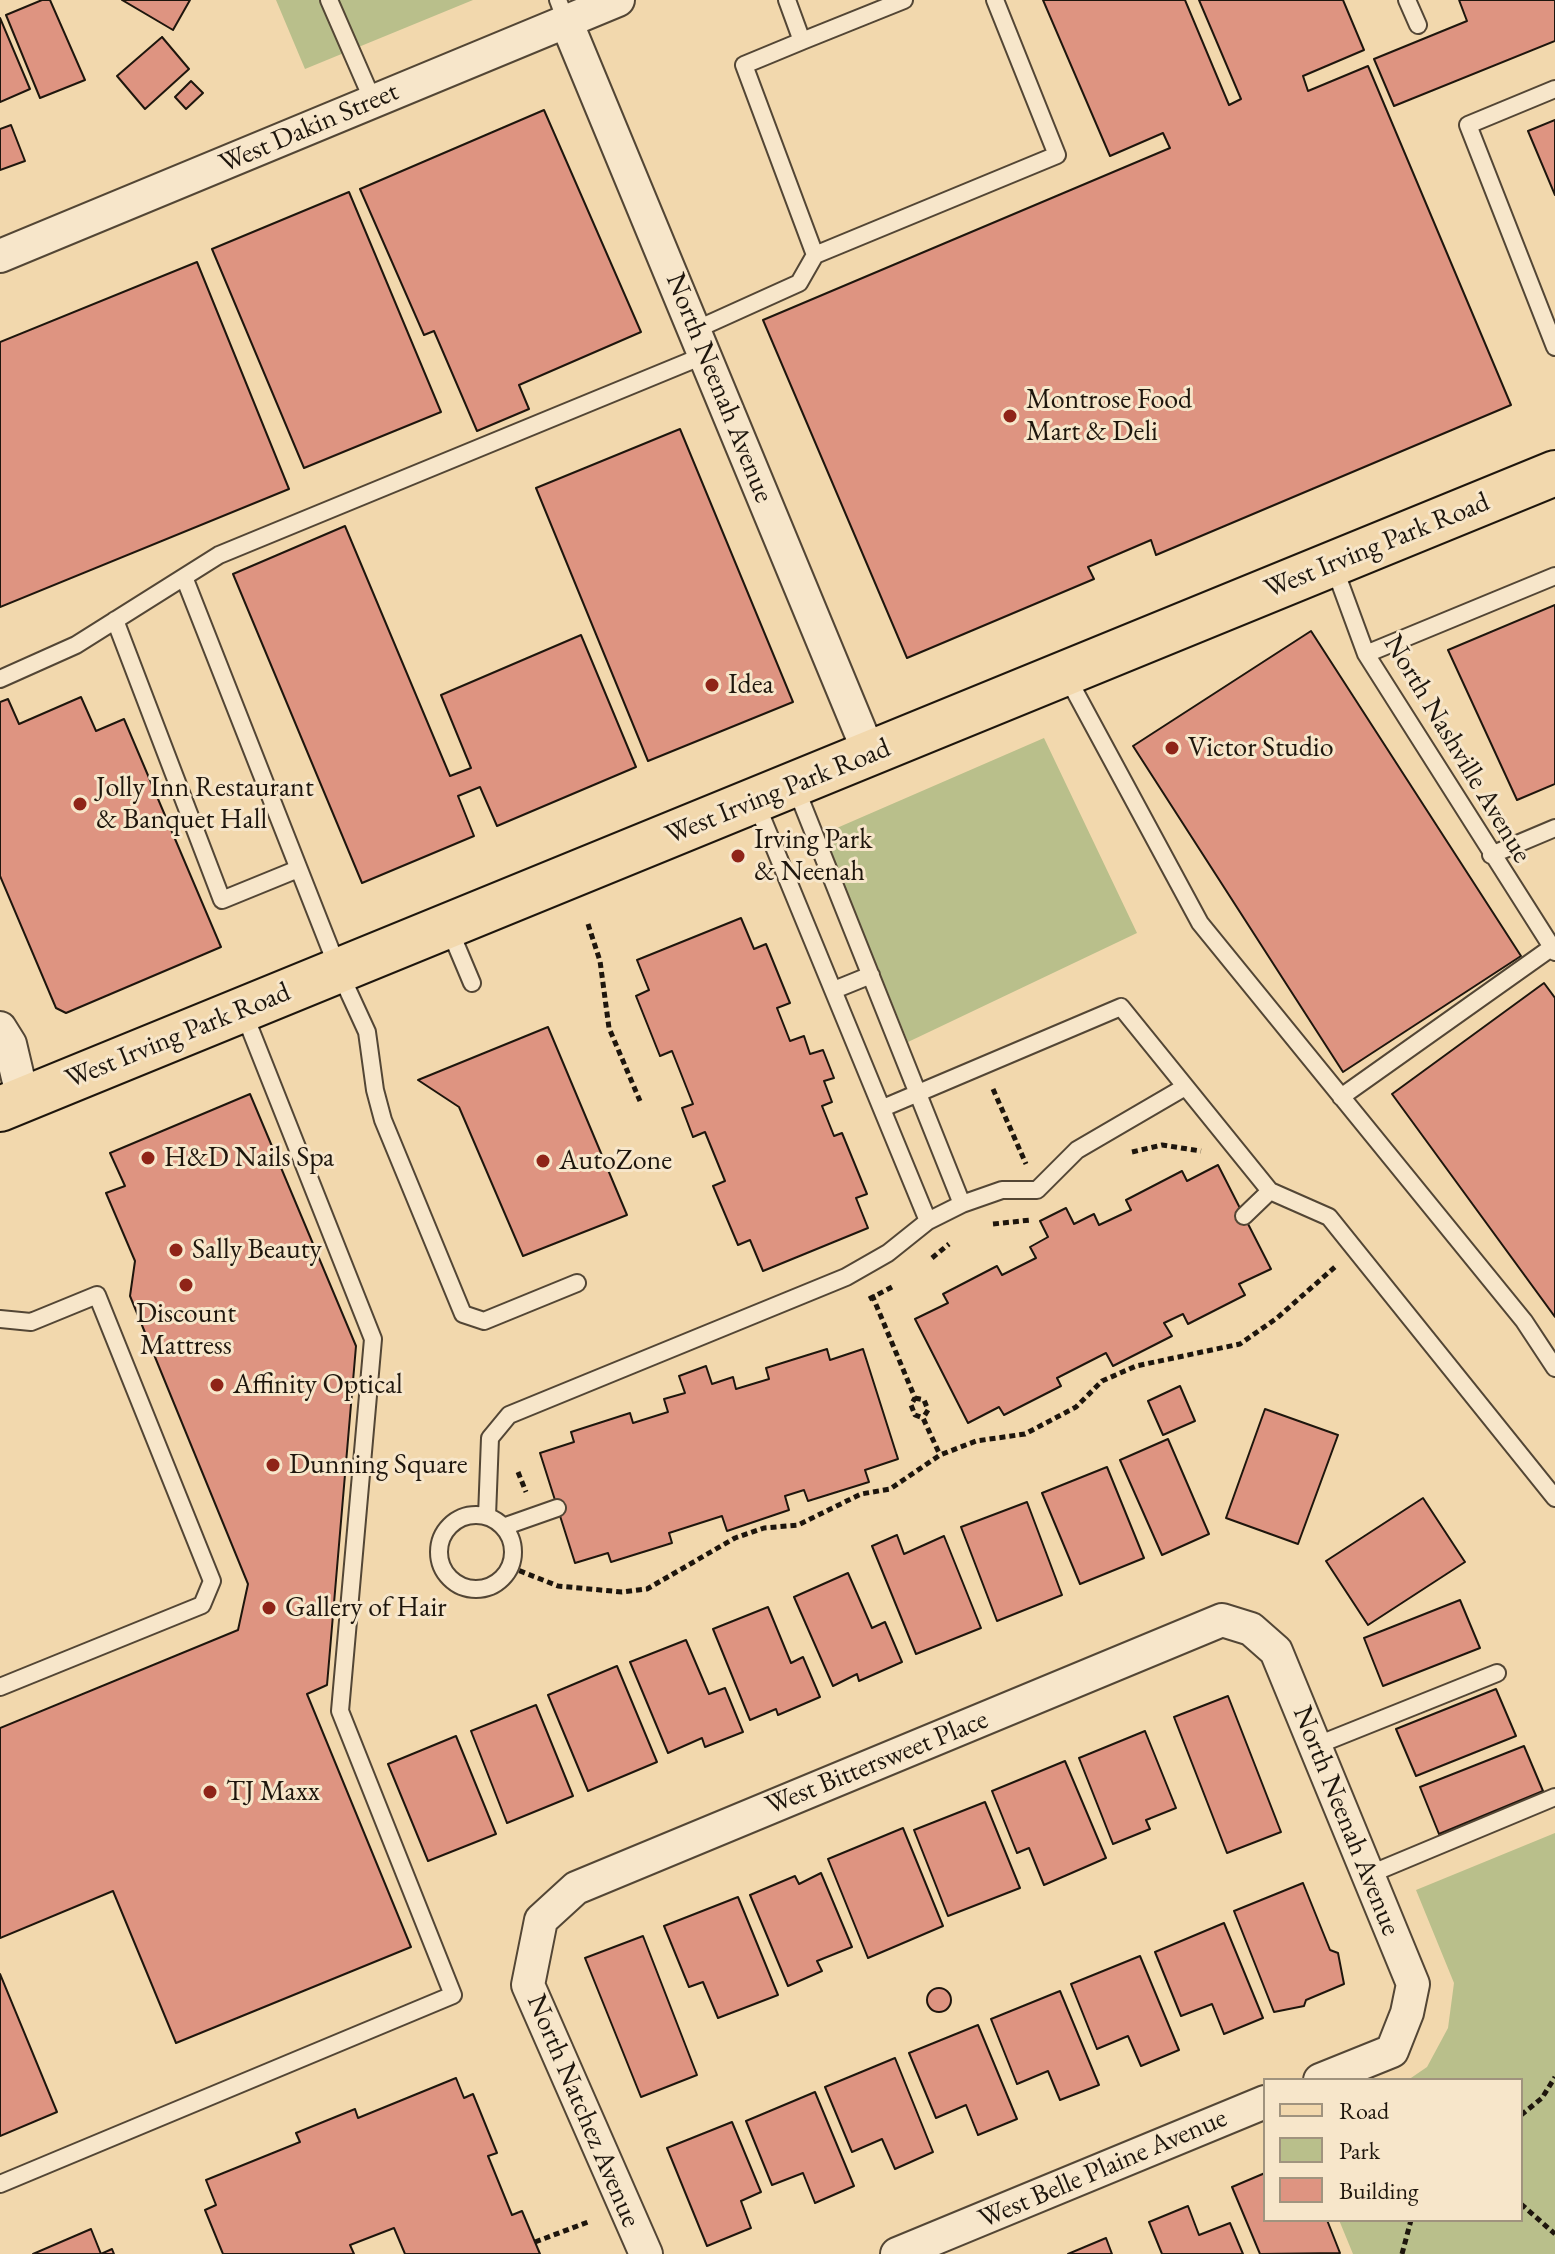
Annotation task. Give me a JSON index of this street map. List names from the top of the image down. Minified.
{"streets":{"main road":["West Irving Park Road"],"street":["West Dakin Street","North Neenah Avenue","West Bittersweet Place","North Natchez Avenue","West Belle Plaine Avenue"],"lane":["North Nashville Avenue"]},"crossings":[["West Dakin Street","North Neenah Avenue"],["North Neenah Avenue","West Irving Park Road"],["North Neenah Avenue","West Bittersweet Place"],["West Irving Park Road","North Nashville Avenue"],["West Bittersweet Place","North Natchez Avenue"]],"places":["Montrose Food Mart & Deli","Idea","Victor Studio","Jolly Inn Restaurant & Banquet Hall","Irving Park & Neenah","H&D Nails Spa","AutoZone","Sally Beauty","Discount Mattress","Affinity Optical","Dunning Square","Gallery of Hair","TJ Maxx"],"legend":["Road","Park","Building"]}
